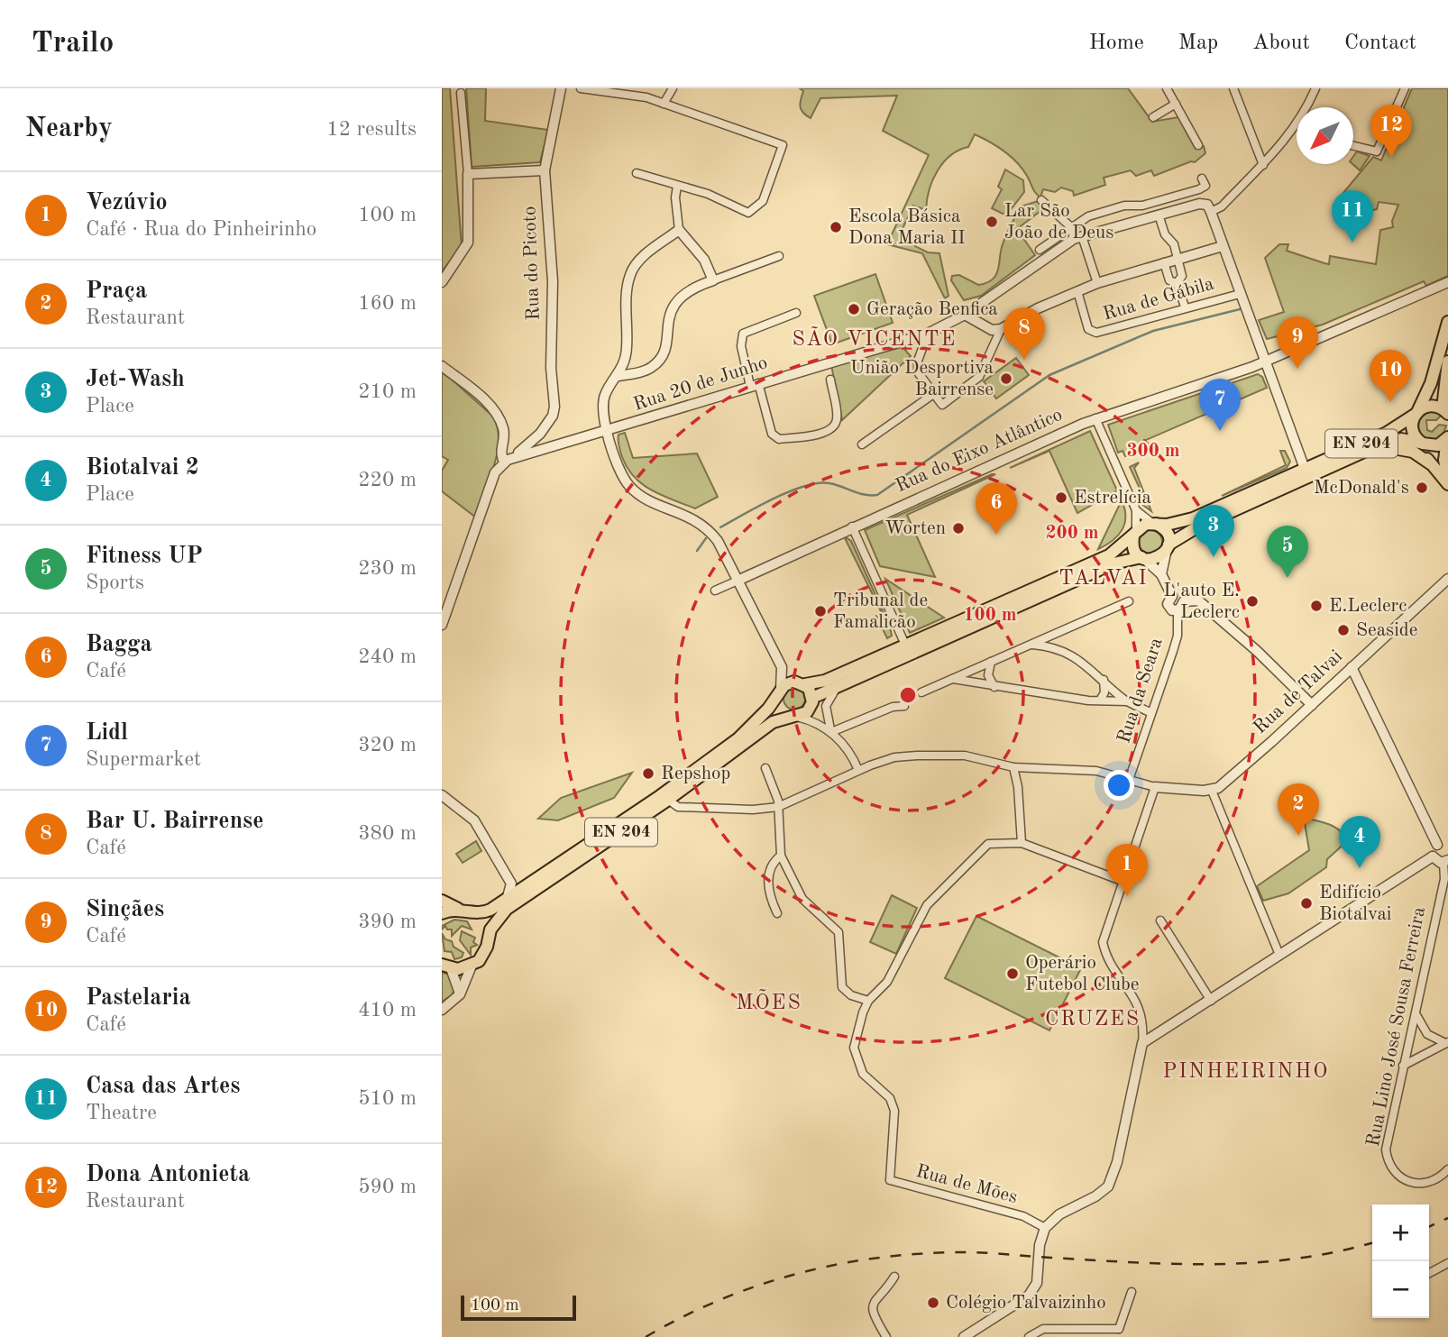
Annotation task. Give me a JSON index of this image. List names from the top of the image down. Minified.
{"streets":{"main road":["EN 204"],"street":["Rua do Picoto","Rua de Gábila","Rua 20 de Junho","Rua do Eixo Atlântico","Rua da Seara","Rua de Talvai","Rua Lino José Sousa Ferreira","Rua de Mões"]},"crossings":[["Rua do Picoto","Rua 20 de Junho"],["EN 204","Rua da Seara"]],"districts":["SÃO VICENTE","TALVAI","MÕES","CRUZES","PINHEIRINHO"],"places":["Lar São João de Deus","Escola Básica Dona Maria II","Geração Benfica","União Desportiva Bairrense","McDonald's","Estrelícia","Worten","L'auto E. Leclerc","E.Leclerc","Tribunal de Famalicão","Seaside","Repshop","Edifício Biotalvai","Operário Futebol Clube","Colégio Talvaizinho"],"scale_bar":"100 m","north":"bottom left","page":{"header":"Trailo","nav":["Home","Map","About","Contact"],"heading":["Nearby","12 results"],"pins":["12","11","8","9","10","7","6","3","5","2","4","1"],"list":[{"mark":"1","name":"Vezúvio","note":"Café · Rua do Pinheirinho","value":"100 m"},{"mark":"2","name":"Praça","note":"Restaurant","value":"160 m"},{"mark":"3","name":"Jet-Wash","note":"Place","value":"210 m"},{"mark":"4","name":"Biotalvai 2","note":"Place","value":"220 m"},{"mark":"5","name":"Fitness UP","note":"Sports","value":"230 m"},{"mark":"6","name":"Bagga","note":"Café","value":"240 m"},{"mark":"7","name":"Lidl","note":"Supermarket","value":"320 m"},{"mark":"8","name":"Bar U. Bairrense","note":"Café","value":"380 m"},{"mark":"9","name":"Sinçães","note":"Café","value":"390 m"},{"mark":"10","name":"Pastelaria","note":"Café","value":"410 m"},{"mark":"11","name":"Casa das Artes","note":"Theatre","value":"510 m"},{"mark":"12","name":"Dona Antonieta","note":"Restaurant","value":"590 m"}],"map_buttons":["+","−"],"scale":"100 m"},"rings":["300 m","200 m","100 m"]}
